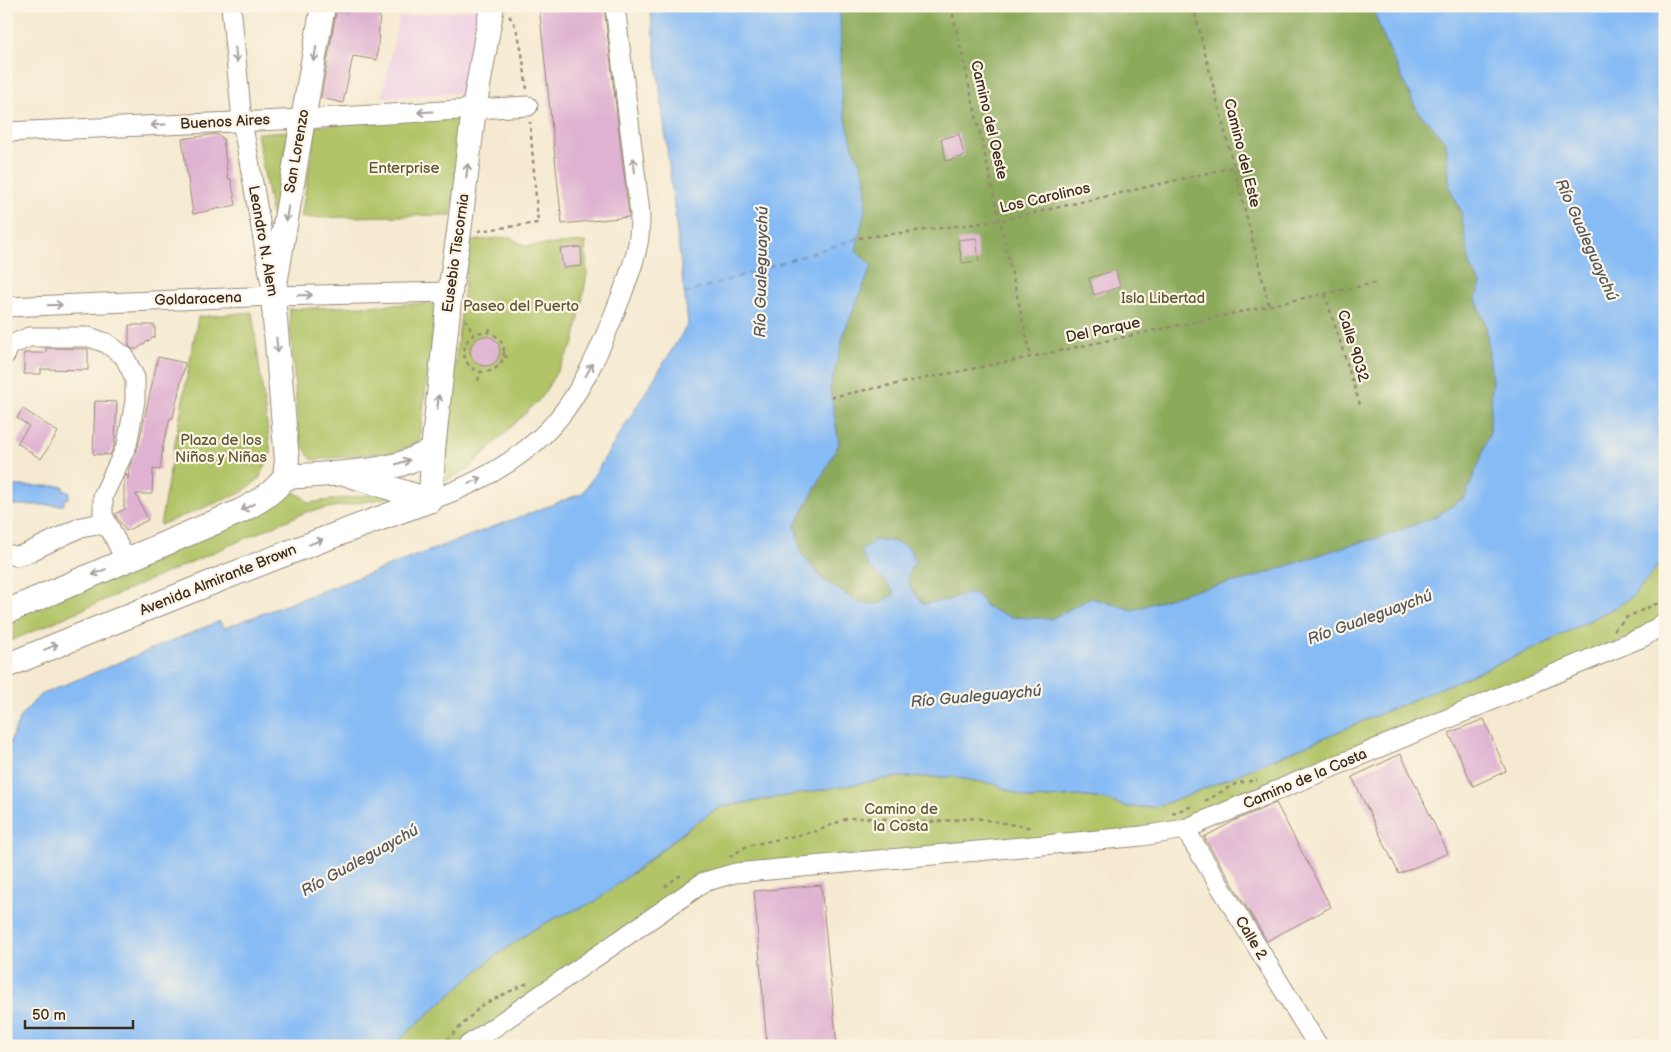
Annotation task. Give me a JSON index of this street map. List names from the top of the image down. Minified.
{"streets":{"main road":["San Lorenzo","Leandro N. Alem","Eusebio Tiscornia","Avenida Almirante Brown"],"street":["Buenos Aires","Goldaracena","Camino de la Costa","Calle 2"],"path":["Camino del Oeste","Camino del Este","Los Carolinos","Del Parque","Calle 9032"]},"crossings":[["Camino del Oeste","Los Carolinos"],["Camino del Oeste","Del Parque"],["Buenos Aires","San Lorenzo"],["Buenos Aires","Leandro N. Alem"],["Buenos Aires","Eusebio Tiscornia"],["San Lorenzo","Leandro N. Alem"],["San Lorenzo","Goldaracena"],["Camino del Este","Los Carolinos"],["Camino del Este","Del Parque"],["Leandro N. Alem","Goldaracena"],["Eusebio Tiscornia","Goldaracena"],["Eusebio Tiscornia","Avenida Almirante Brown"],["Del Parque","Calle 9032"],["Camino de la Costa","Calle 2"]],"one_way":["Buenos Aires","San Lorenzo","Leandro N. Alem","Eusebio Tiscornia","Goldaracena"],"water":["Río Gualeguaychú"],"parks":["Enterprise","Isla Libertad","Paseo del Puerto","Plaza de los Niños y Niñas","Camino de la Costa"],"scale_bar":"50 m"}
